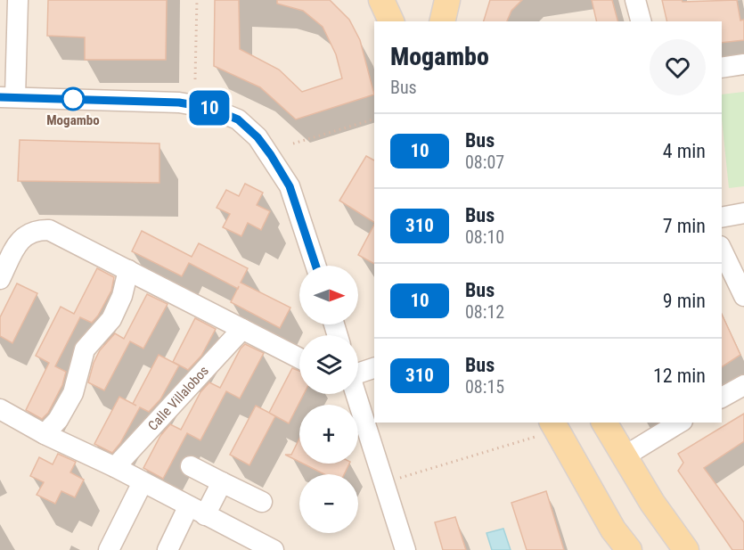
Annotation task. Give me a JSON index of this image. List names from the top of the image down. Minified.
{"streets":{"street":["Calle Villalobos"]},"places":["Mogambo"],"lines":["bus line 10"],"north":"right","page":{"on_map":"10","heading":["Mogambo","Bus"],"list":[{"mark":"10","name":"Bus","note":"08:07","value":"4 min"},{"mark":"310","name":"Bus","note":"08:10","value":"7 min"},{"mark":"10","name":"Bus","note":"08:12","value":"9 min"},{"mark":"310","name":"Bus","note":"08:15","value":"12 min"}],"map_buttons":["+","−"]}}
